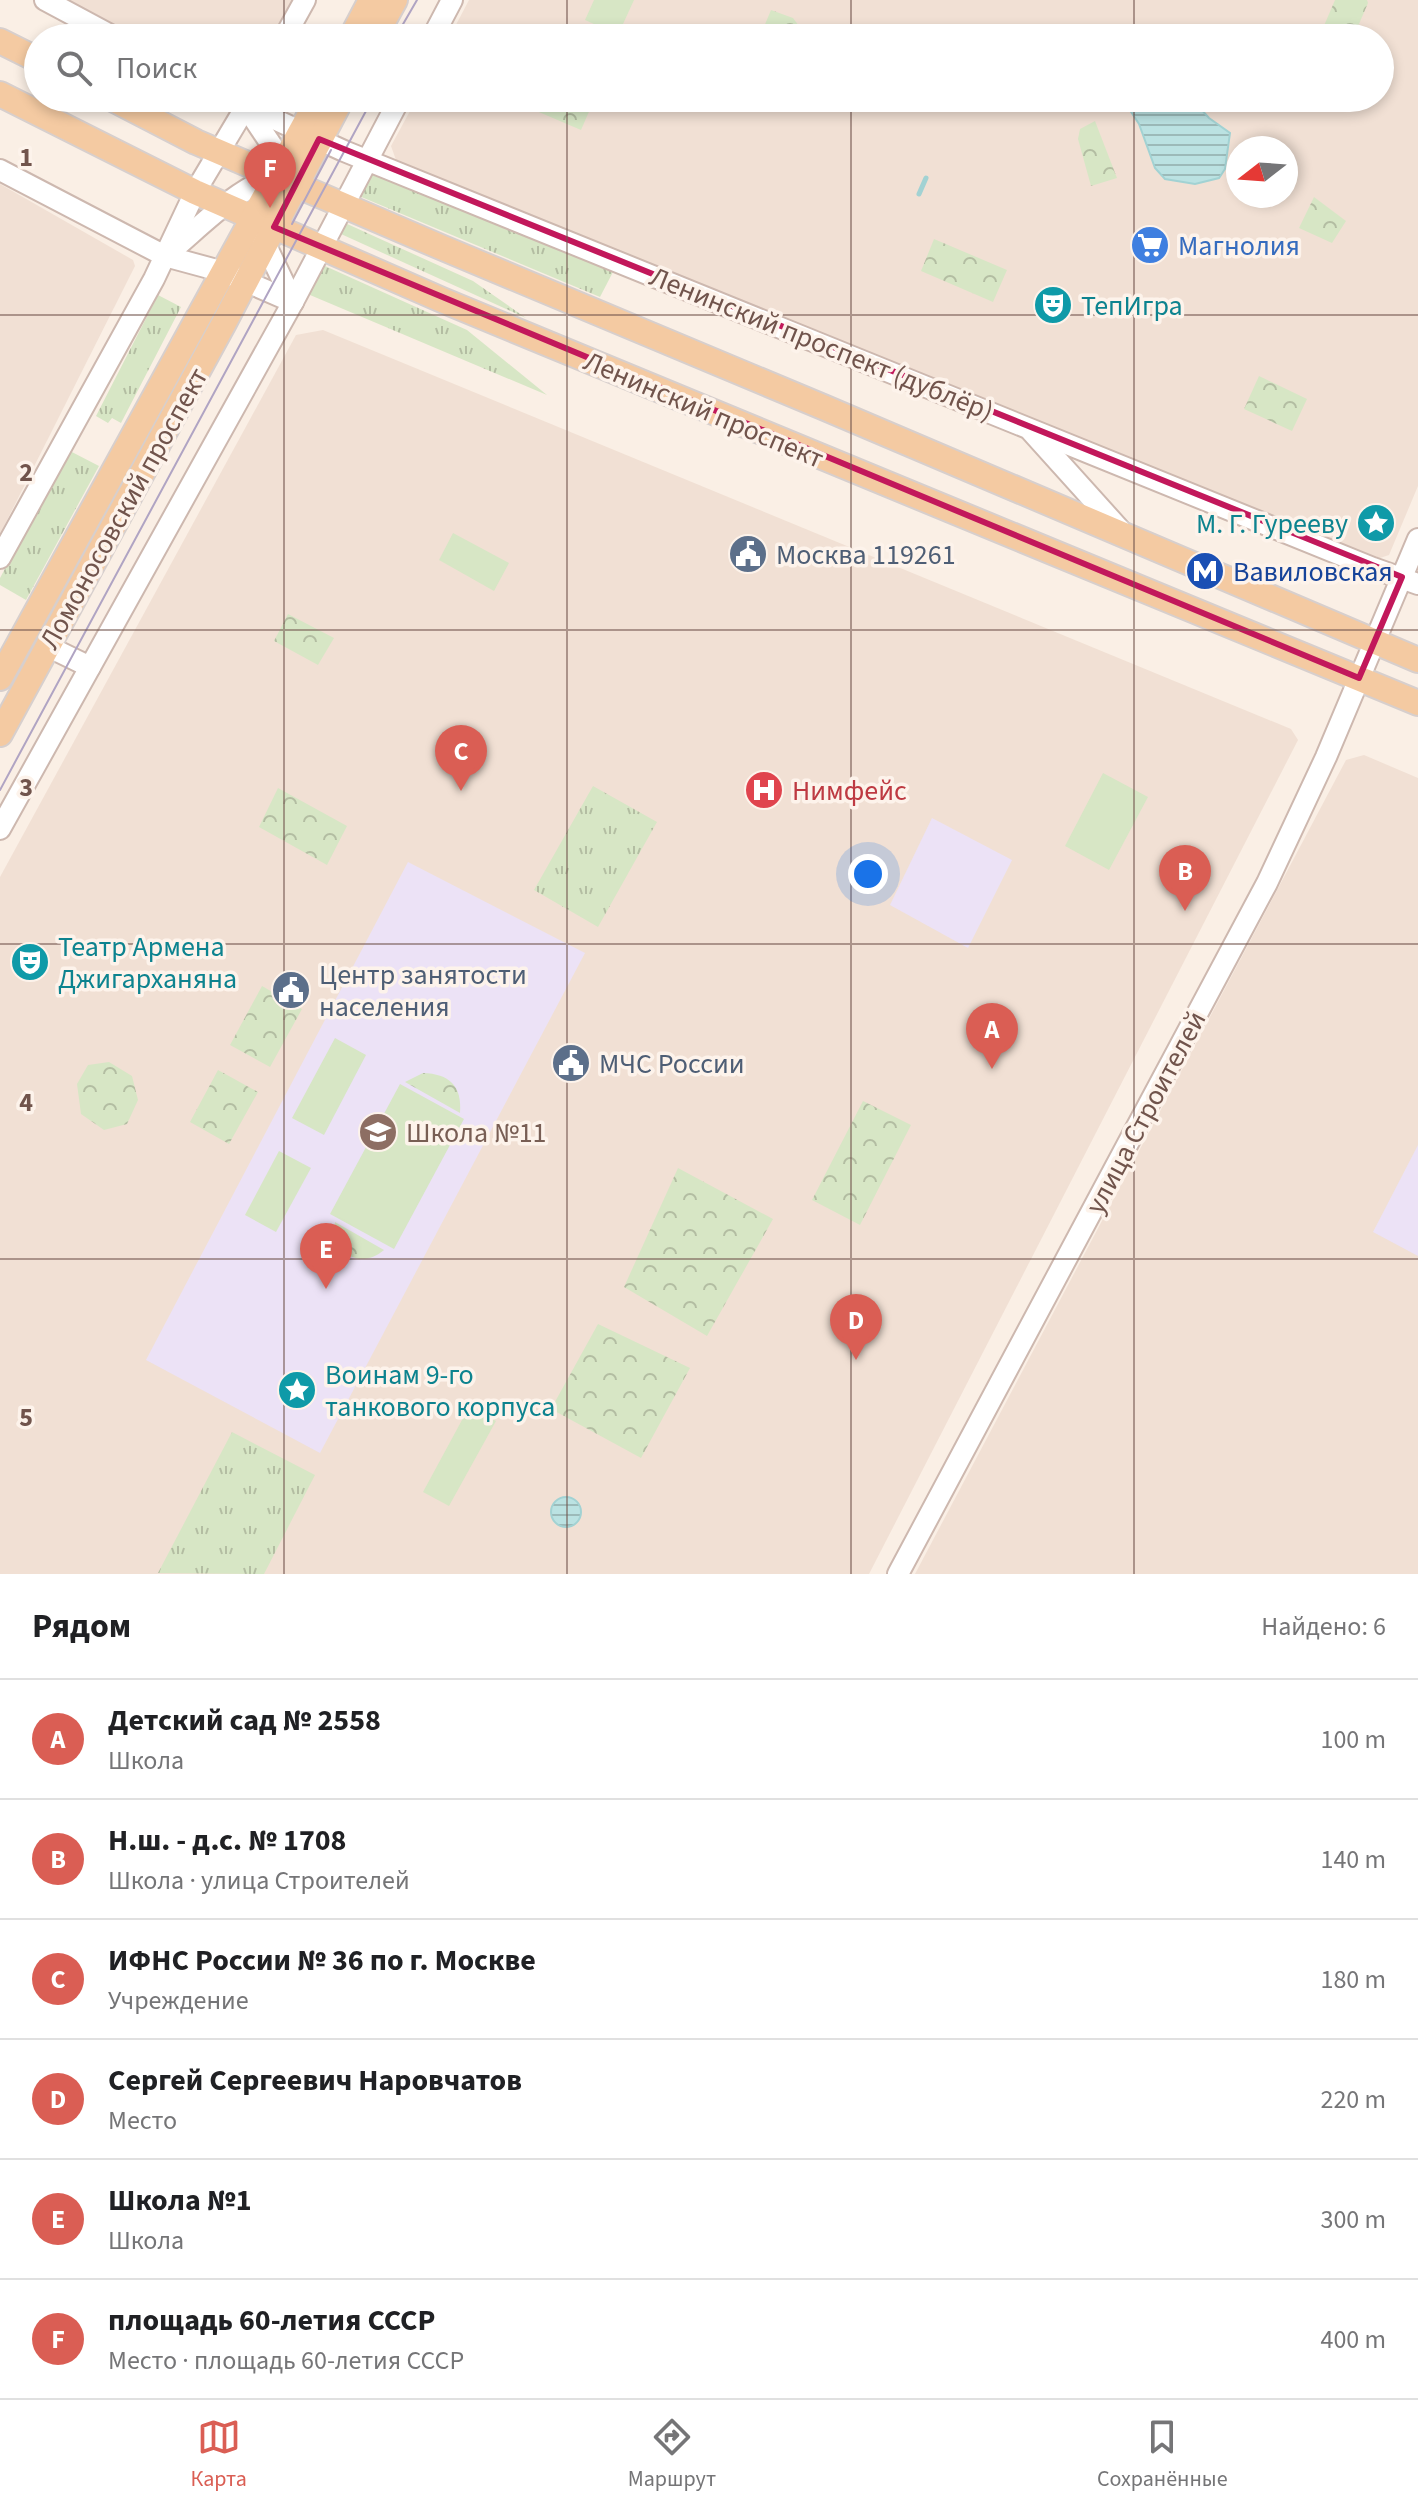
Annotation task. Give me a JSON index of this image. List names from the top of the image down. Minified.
{"streets":{"main road":["Ленинский проспект","Ломоносовский проспект"],"street":["Ленинский проспект (дублёр)","улица Строителей"]},"crossings":[["Ленинский проспект (дублёр)","улица Строителей"],["Ленинский проспект","улица Строителей"]],"places":{"supermarket":["Магнолия"],"theatre":["ТепИгра","Театр Армена Джигарханяна"],"place":["М. Г. Гурееву","Воинам 9-го танкового корпуса"],"public building":["Москва 119261","Центр занятости населения","МЧС России"],"metro station":["Вавиловская"],"hospital":["Нимфейс"],"school or university":["Школа №11"]},"north":"left","page":{"search":"Поиск","pins":["F","C","B","A","E","D"],"heading":["Рядом","Найдено: 6"],"list":[{"mark":"A","name":"Детский сад № 2558","note":"Школа","value":"100 m"},{"mark":"B","name":"Н.ш. - д.с. № 1708","note":"Школа · улица Строителей","value":"140 m"},{"mark":"C","name":"ИФНС России № 36 по г. Москве","note":"Учреждение","value":"180 m"},{"mark":"D","name":"Сергей Сергеевич Наровчатов","note":"Место","value":"220 m"},{"mark":"E","name":"Школа №1","note":"Школа","value":"300 m"},{"mark":"F","name":"площадь 60-летия СССР","note":"Место · площадь 60-летия СССР","value":"400 m"}],"nav":["Карта","Маршрут","Сохранённые"]},"grid":{"rows":["1","2","3","4","5"]}}
